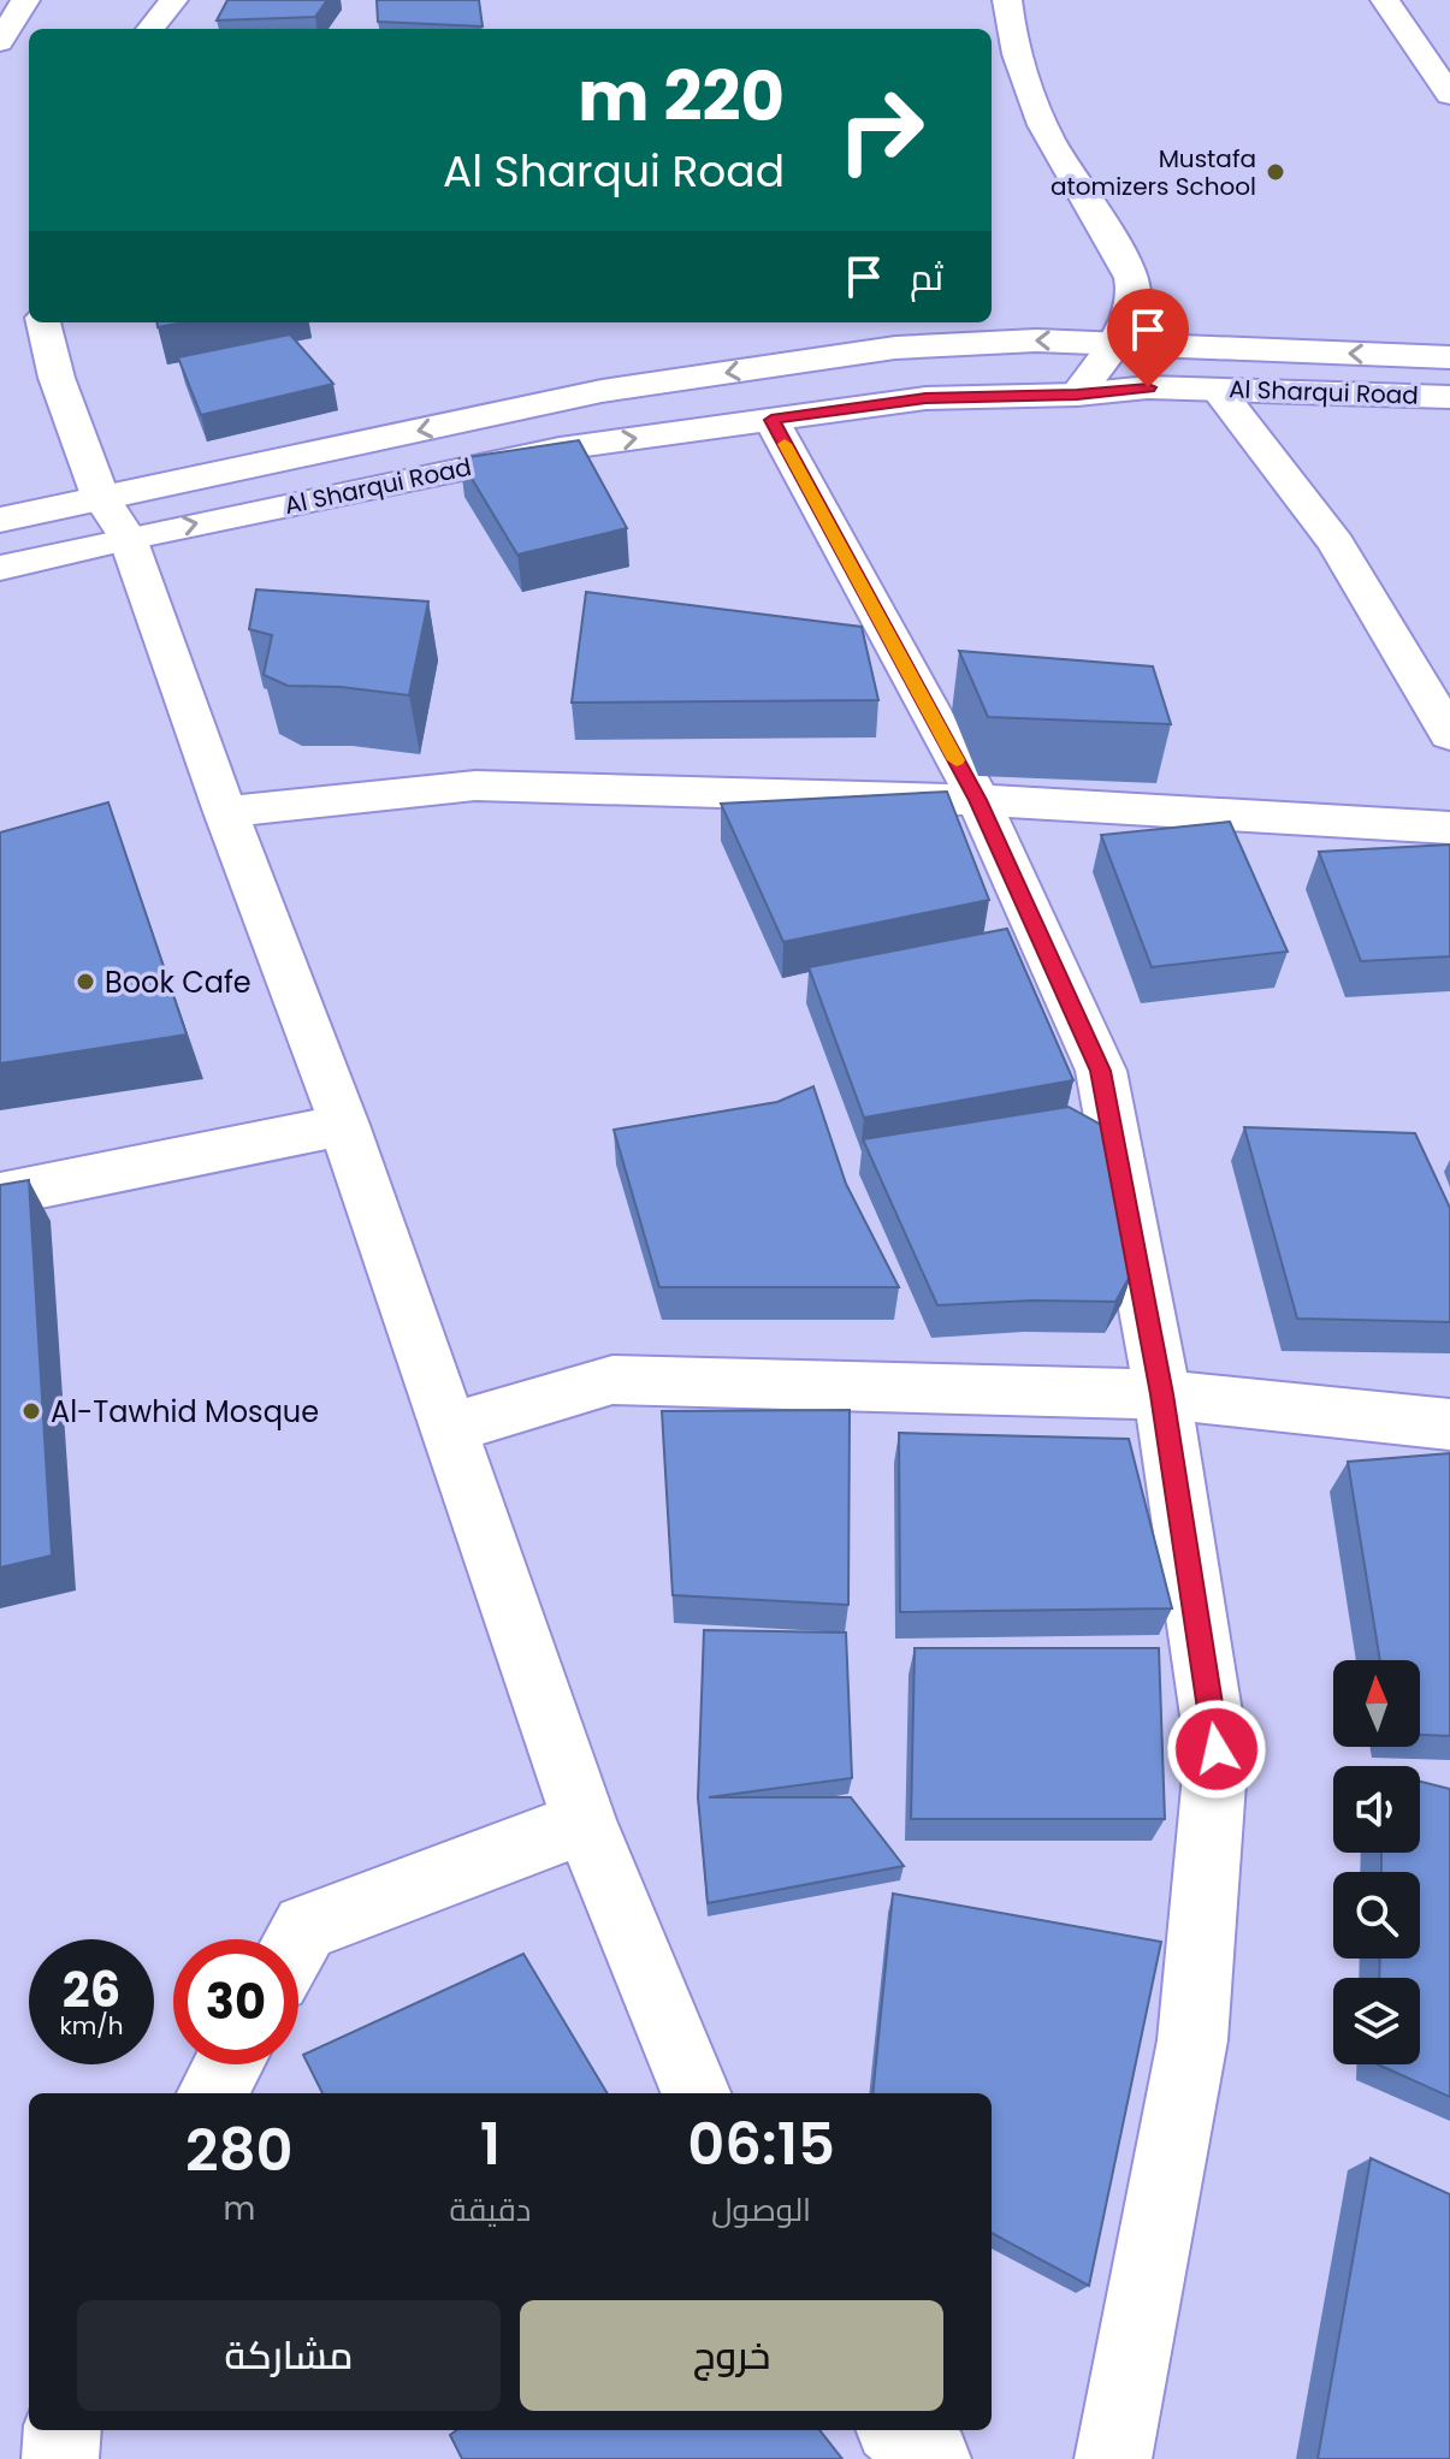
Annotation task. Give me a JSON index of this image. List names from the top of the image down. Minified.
{"streets":{"street":["Al Sharqui Road"]},"places":["Mustafa atomizers School","Book Cafe","Al-Tawhid Mosque"],"north":"top","page":{"turn":["220 m","Al Sharqui Road"],"then":"ثم","speed":"26 km/h","limit":"30","eta":["06:15","الوصول","1","دقيقة","280","m"],"buttons":["خروج","مشاركة"]}}
